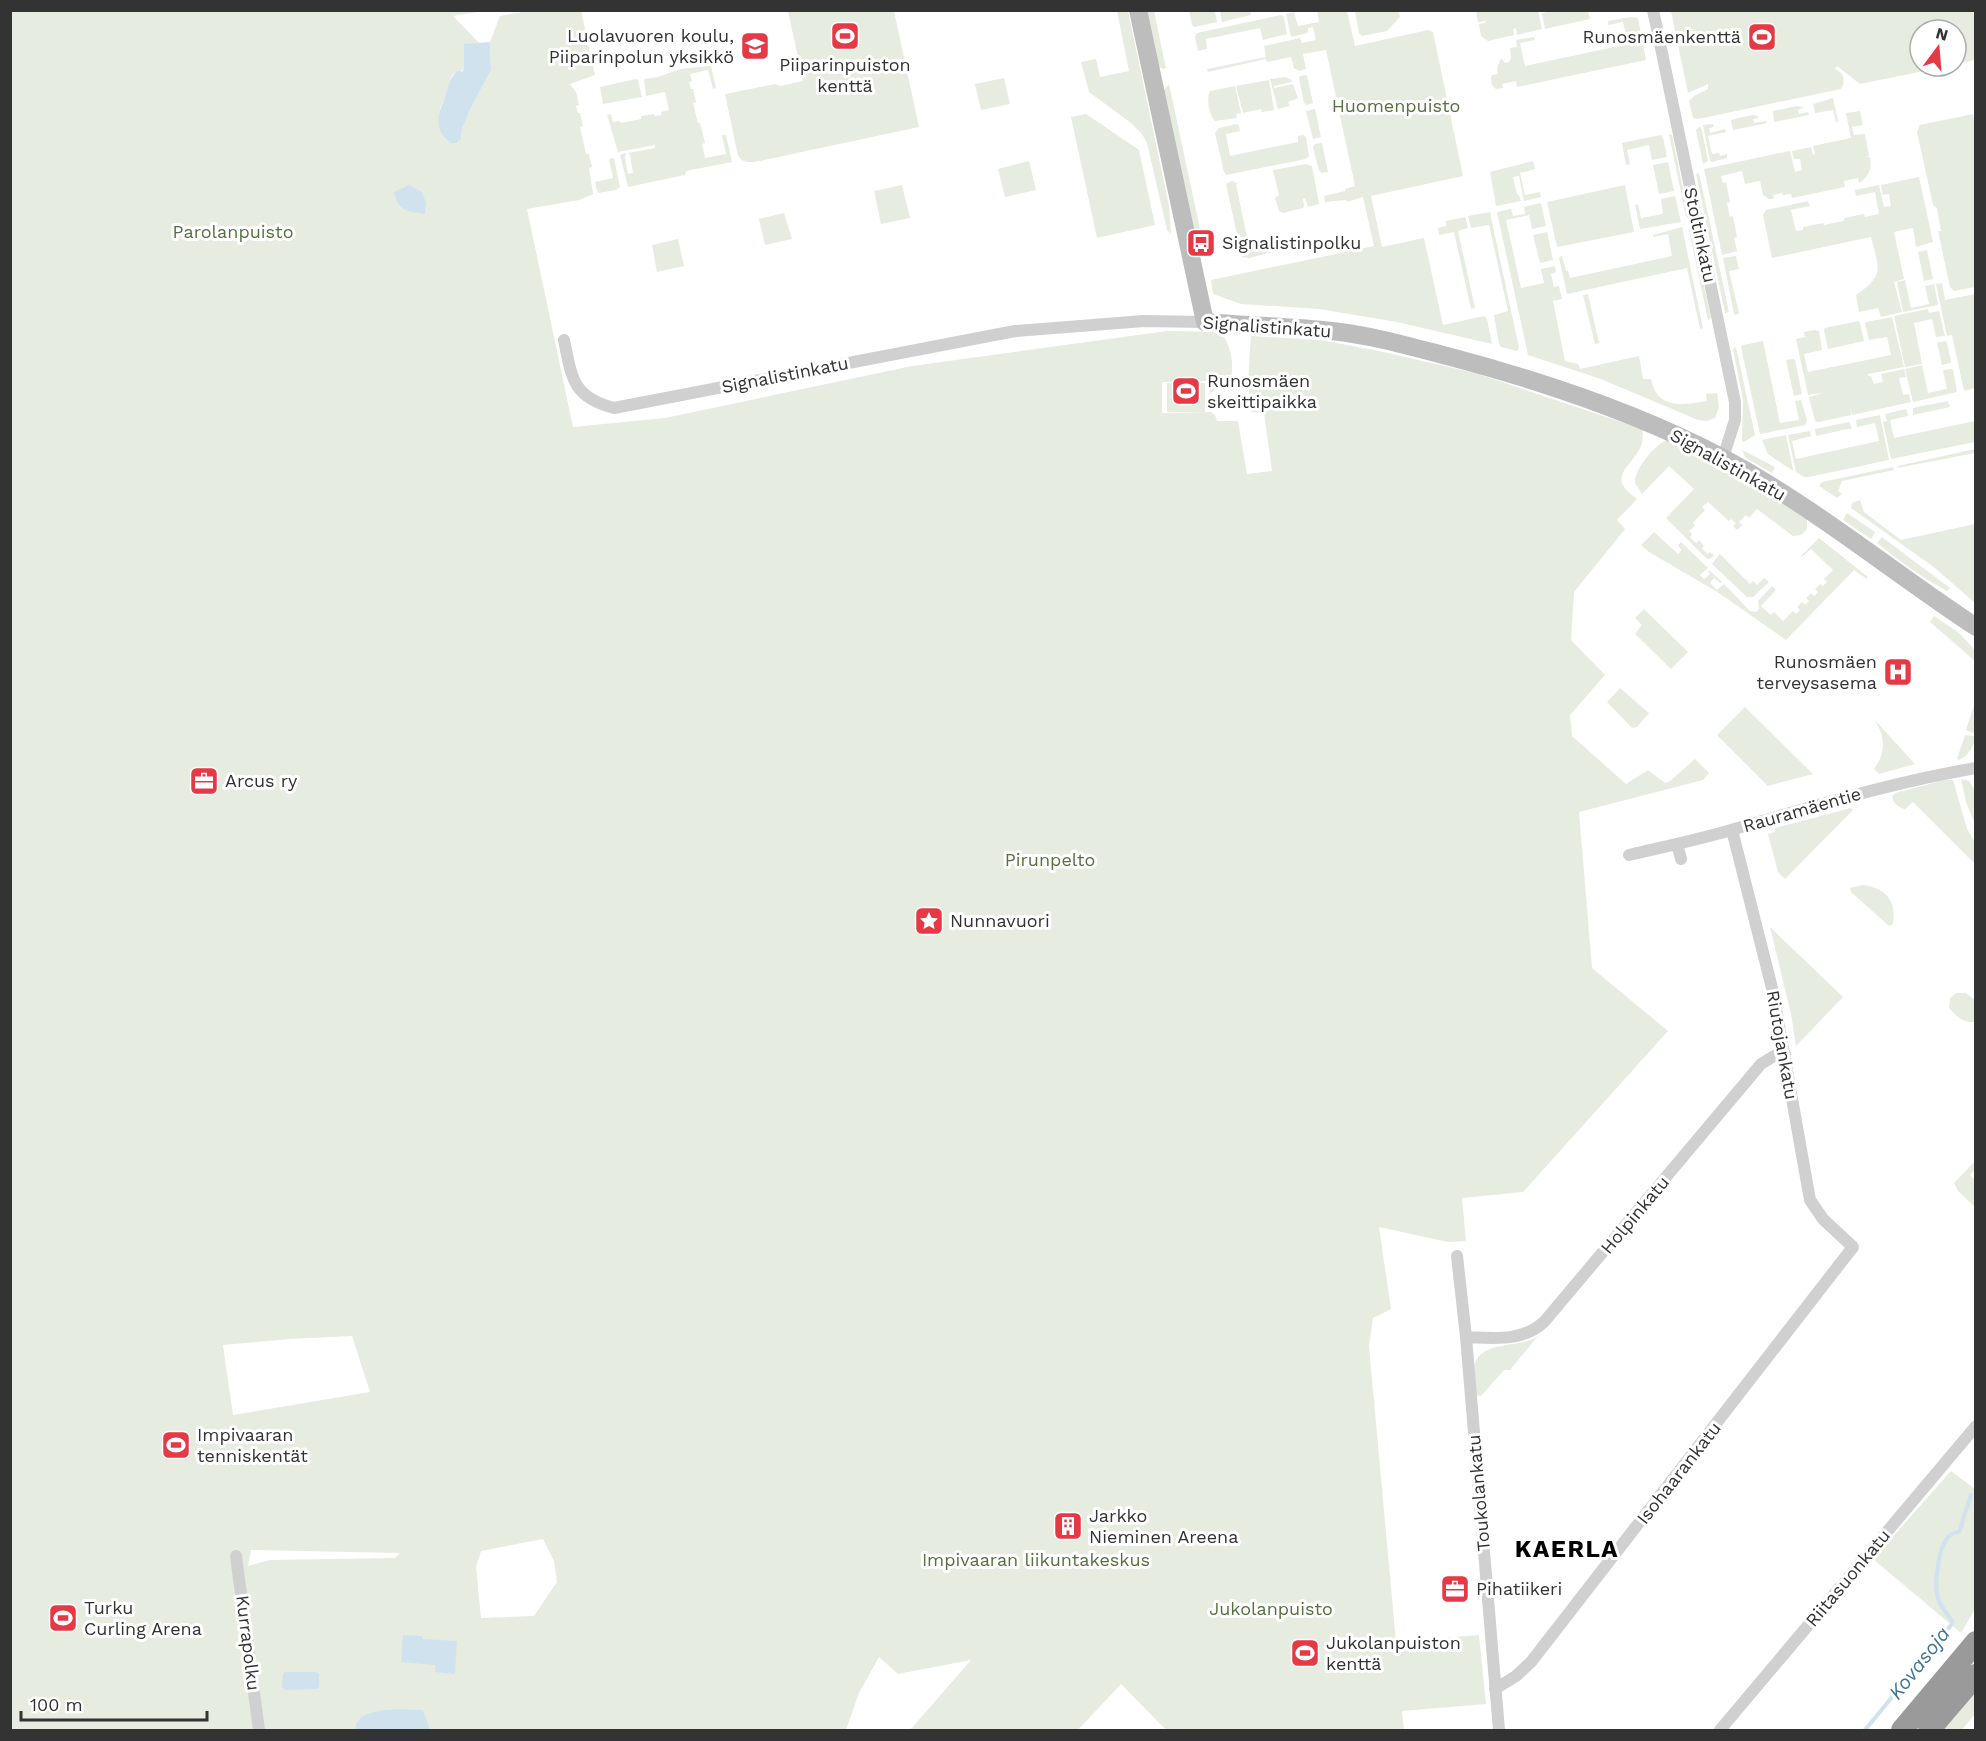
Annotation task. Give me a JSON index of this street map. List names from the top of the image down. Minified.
{"streets":{"street":["Stoltinkatu","Signalistinkatu","Rauramäentie","Riutojankatu","Holpinkatu","Isohaarankatu","Toukolankatu","Riitasuonkatu","Kurrapolku"]},"crossings":[["Stoltinkatu","Signalistinkatu"],["Rauramäentie","Riutojankatu"],["Riutojankatu","Holpinkatu"],["Riutojankatu","Isohaarankatu"],["Holpinkatu","Toukolankatu"],["Isohaarankatu","Toukolankatu"]],"districts":["KAERLA"],"water":["Kovasoja"],"parks":["Huomenpuisto","Parolanpuisto","Pirunpelto","Impivaaran liikuntakeskus","Jukolanpuisto"],"places":{"sports":["Piiparinpuiston kenttä","Runosmäenkenttä","Runosmäen skeittipaikka","Impivaaran tenniskentät","Turku Curling Arena","Jukolanpuiston kenttä"],"school or university":["Luolavuoren koulu, Piiparinpolun yksikkö"],"bus stop":["Signalistinpolku"],"hospital":["Runosmäen terveysasema"],"office":["Arcus ry","Pihatiikeri"],"place":["Nunnavuori"],"building":["Jarkko Nieminen Areena"]},"scale_bar":"100 m","north":"top"}
